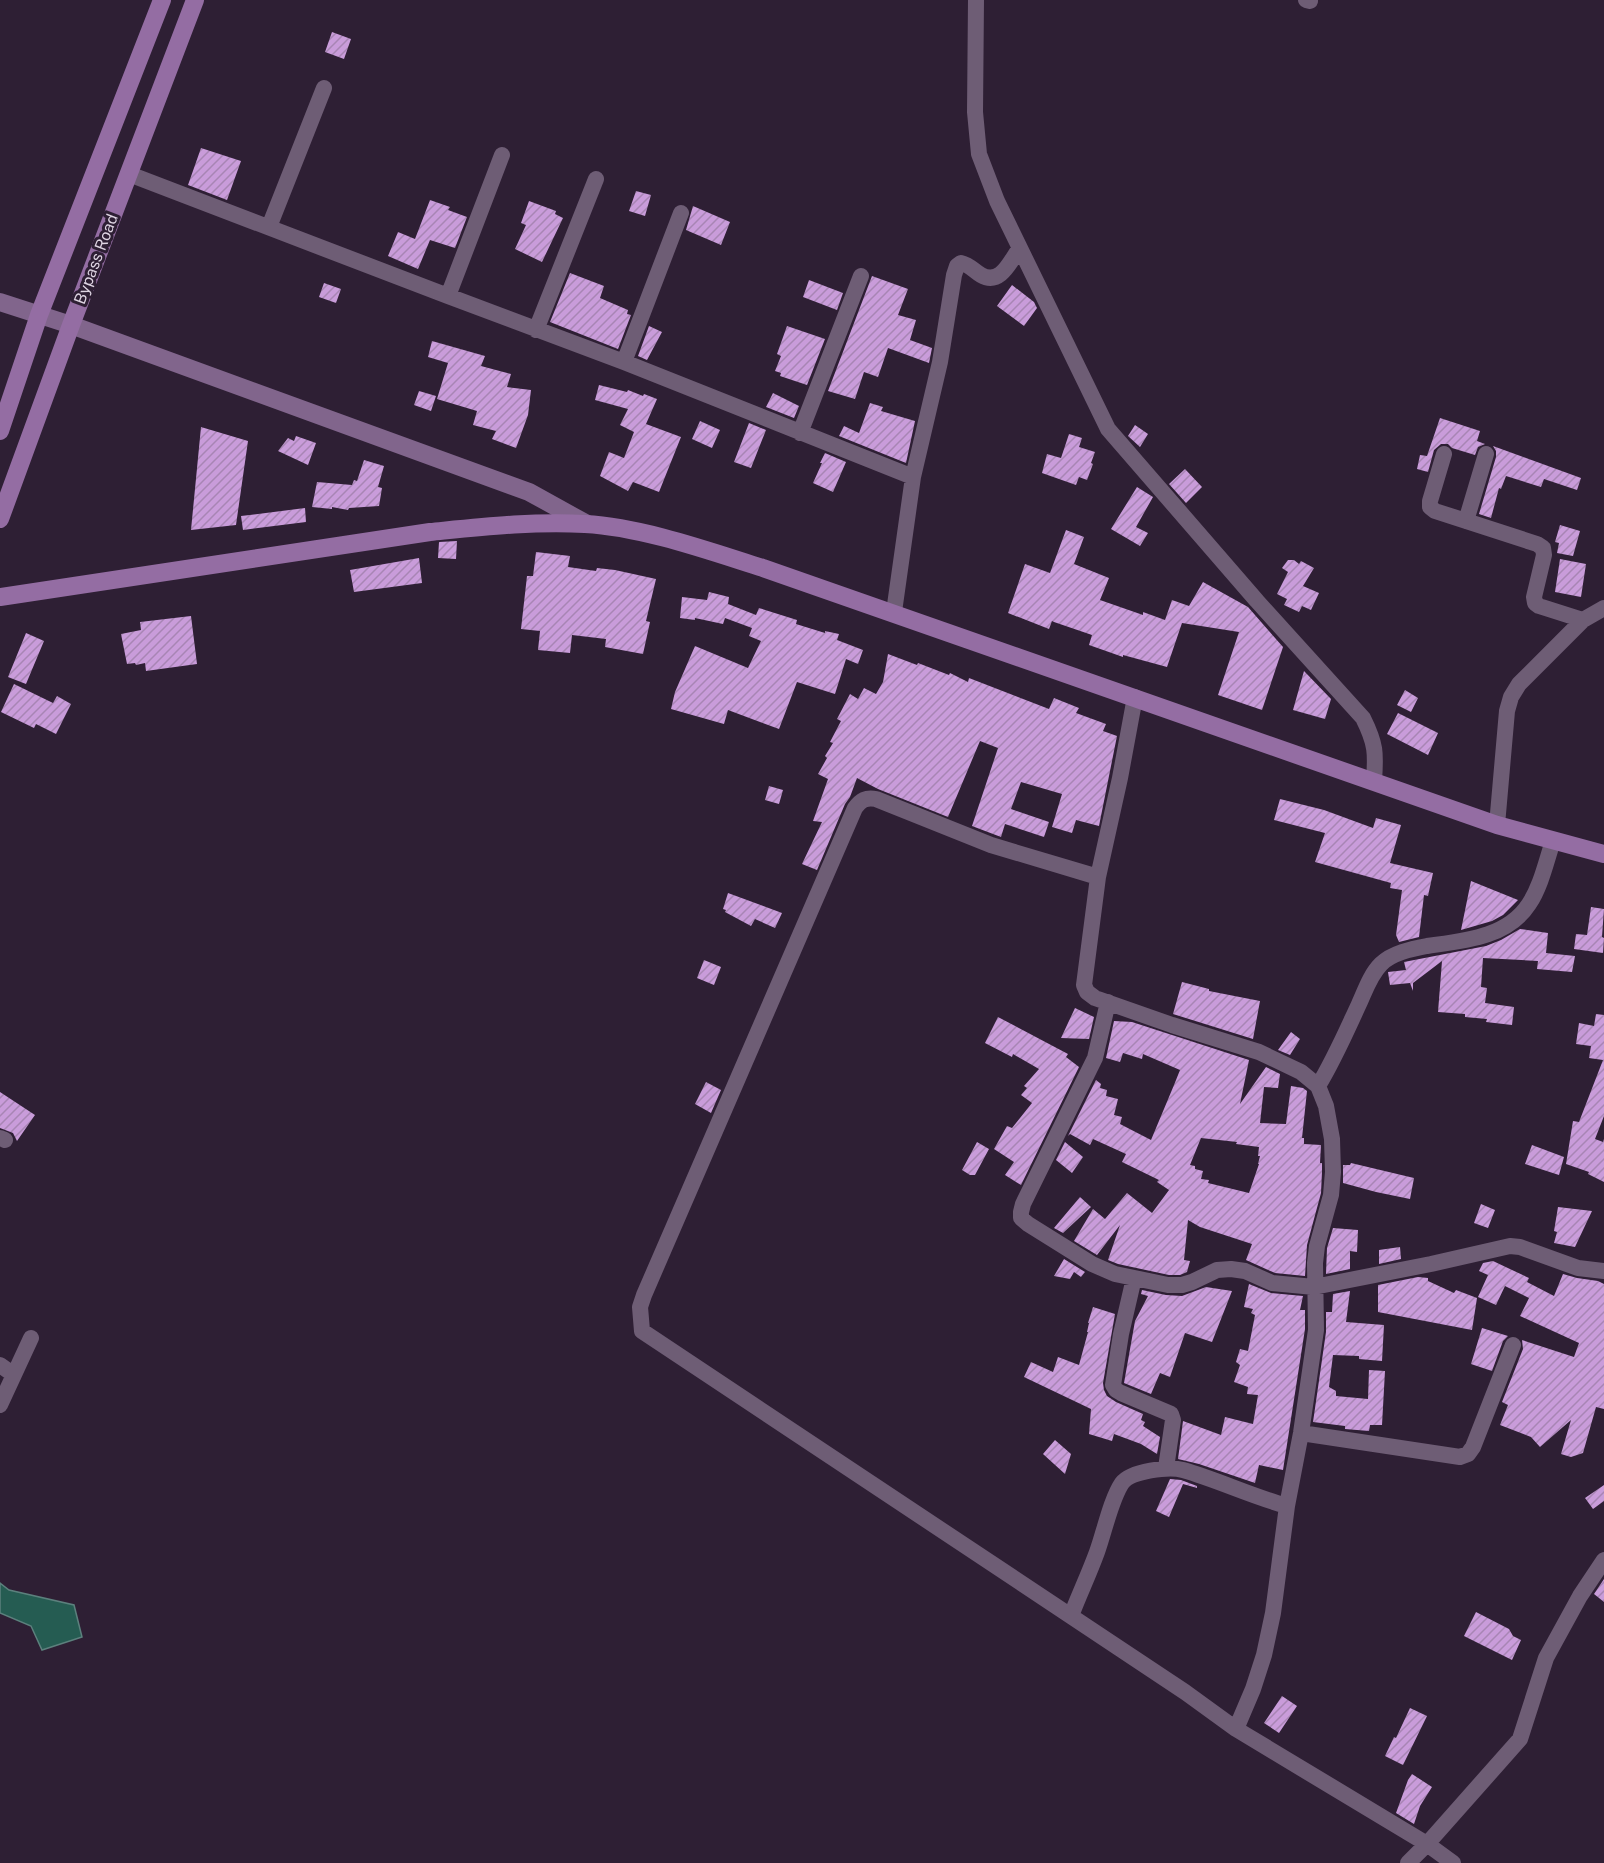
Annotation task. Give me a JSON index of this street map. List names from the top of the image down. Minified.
{"streets":{"main road":["Bypass Road"]}}
